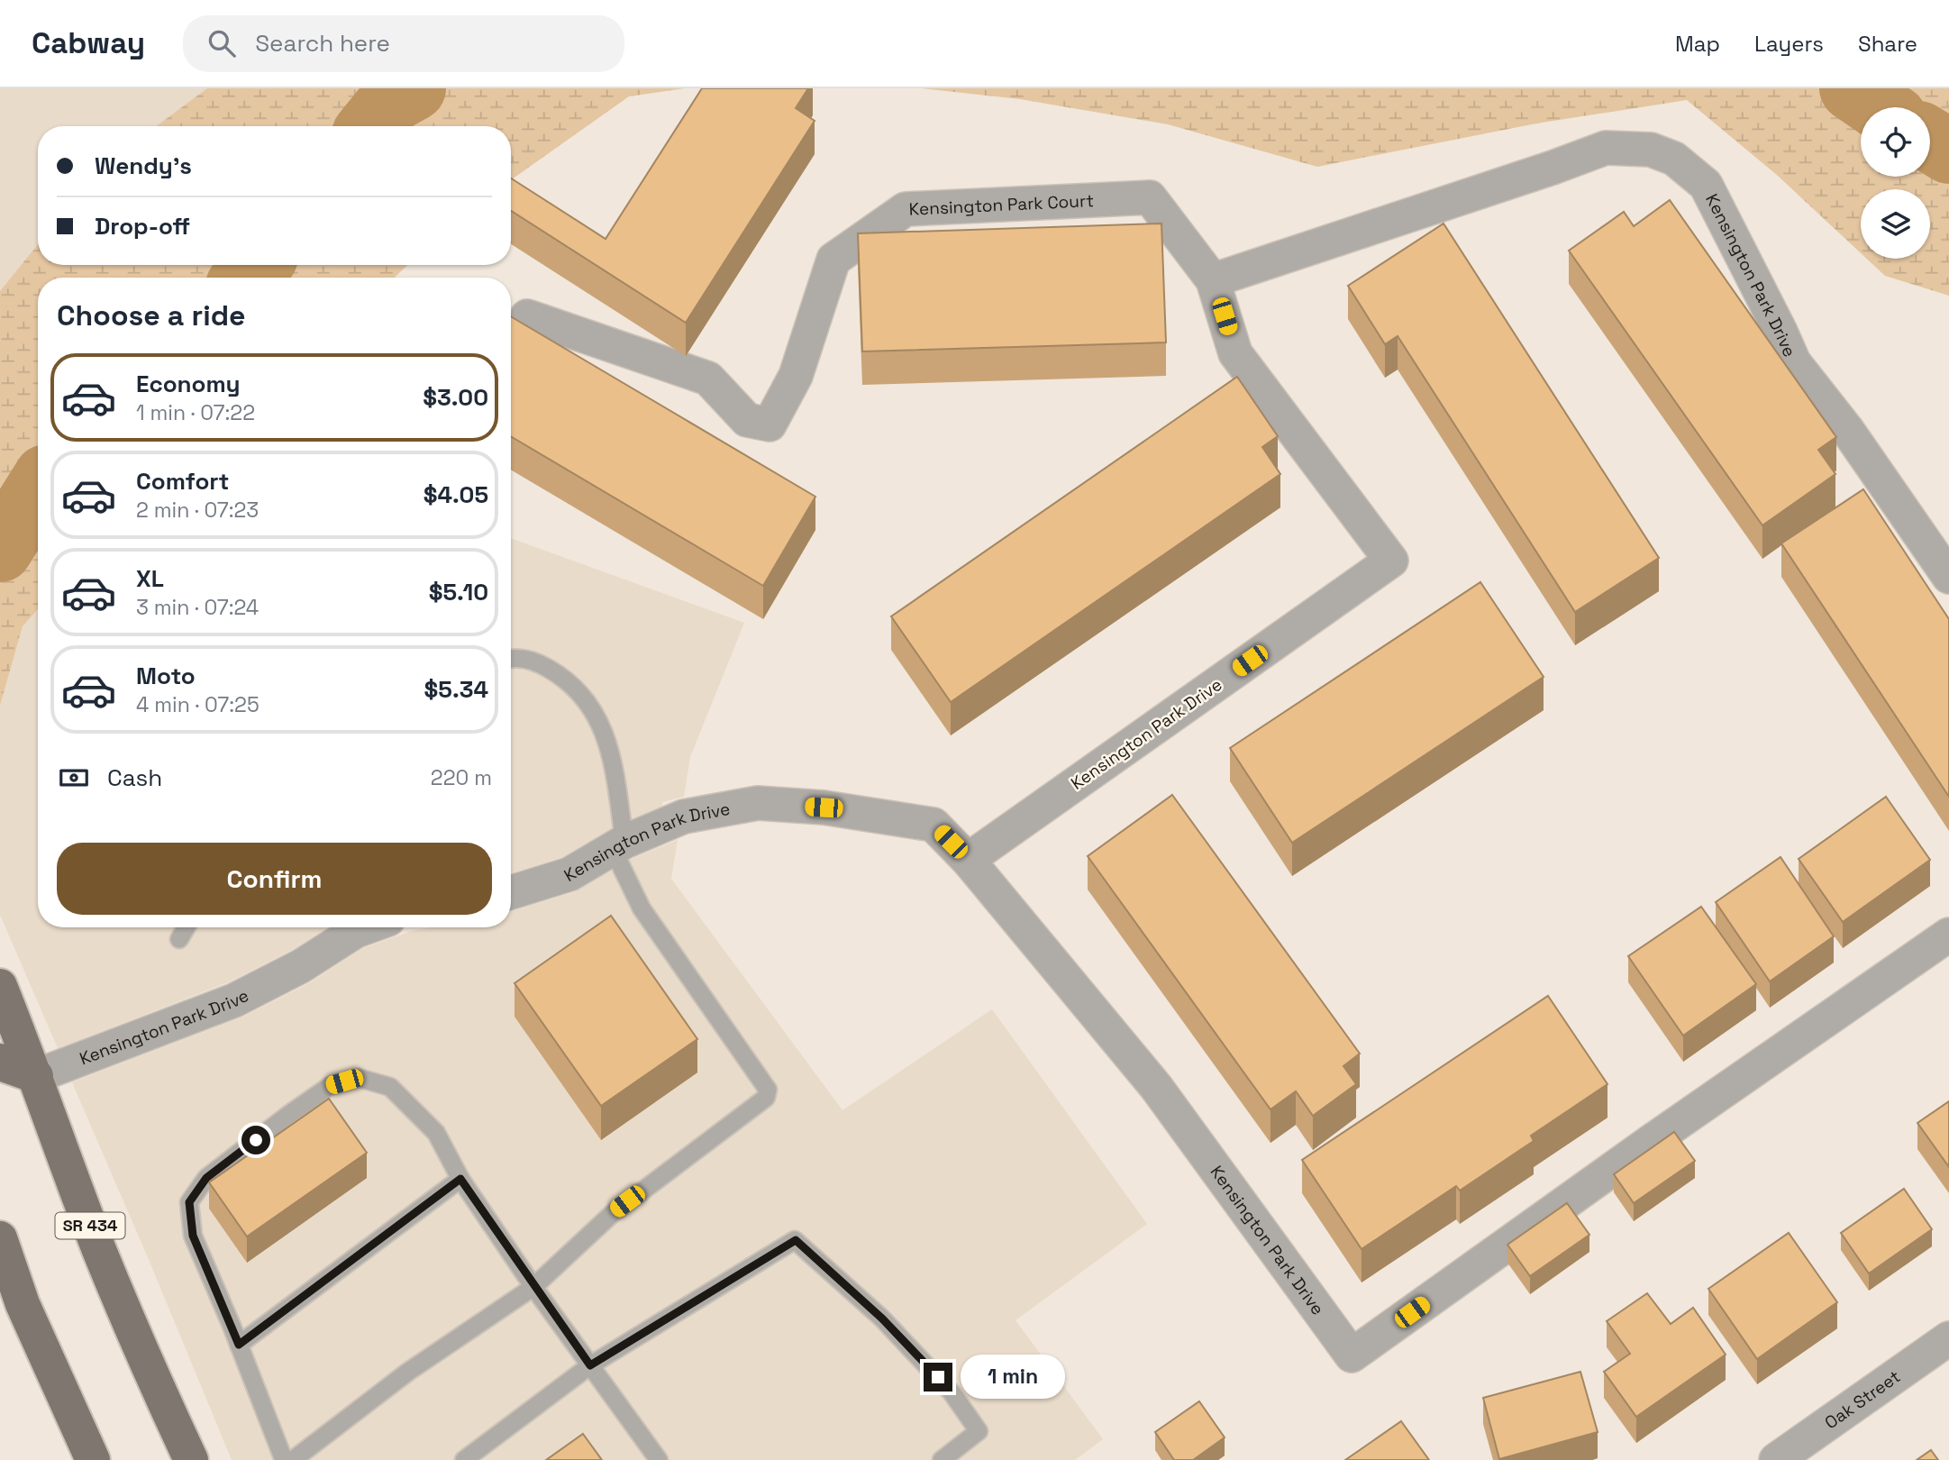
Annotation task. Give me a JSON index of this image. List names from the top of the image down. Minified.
{"streets":{"main road":["SR 434"],"street":["Kensington Park Court","Kensington Park Drive","Oak Street"]},"crossings":[["Kensington Park Court","Kensington Park Drive"],["Kensington Park Drive","SR 434"]],"page":{"header":"Cabway","search":"Search here","nav":["Map","Layers","Share"],"banner":["Wendy's","Drop-off"],"heading":"Choose a ride","list":[{"name":"Economy","note":"1 min · 07:22","value":"$3.00"},{"name":"Comfort","note":"2 min · 07:23","value":"$4.05"},{"name":"XL","note":"3 min · 07:24","value":"$5.10"},{"name":"Moto","note":"4 min · 07:25","value":"$5.34"}],"pay":["Cash","220 m"],"buttons":"Confirm","bubble":"1 min"}}
